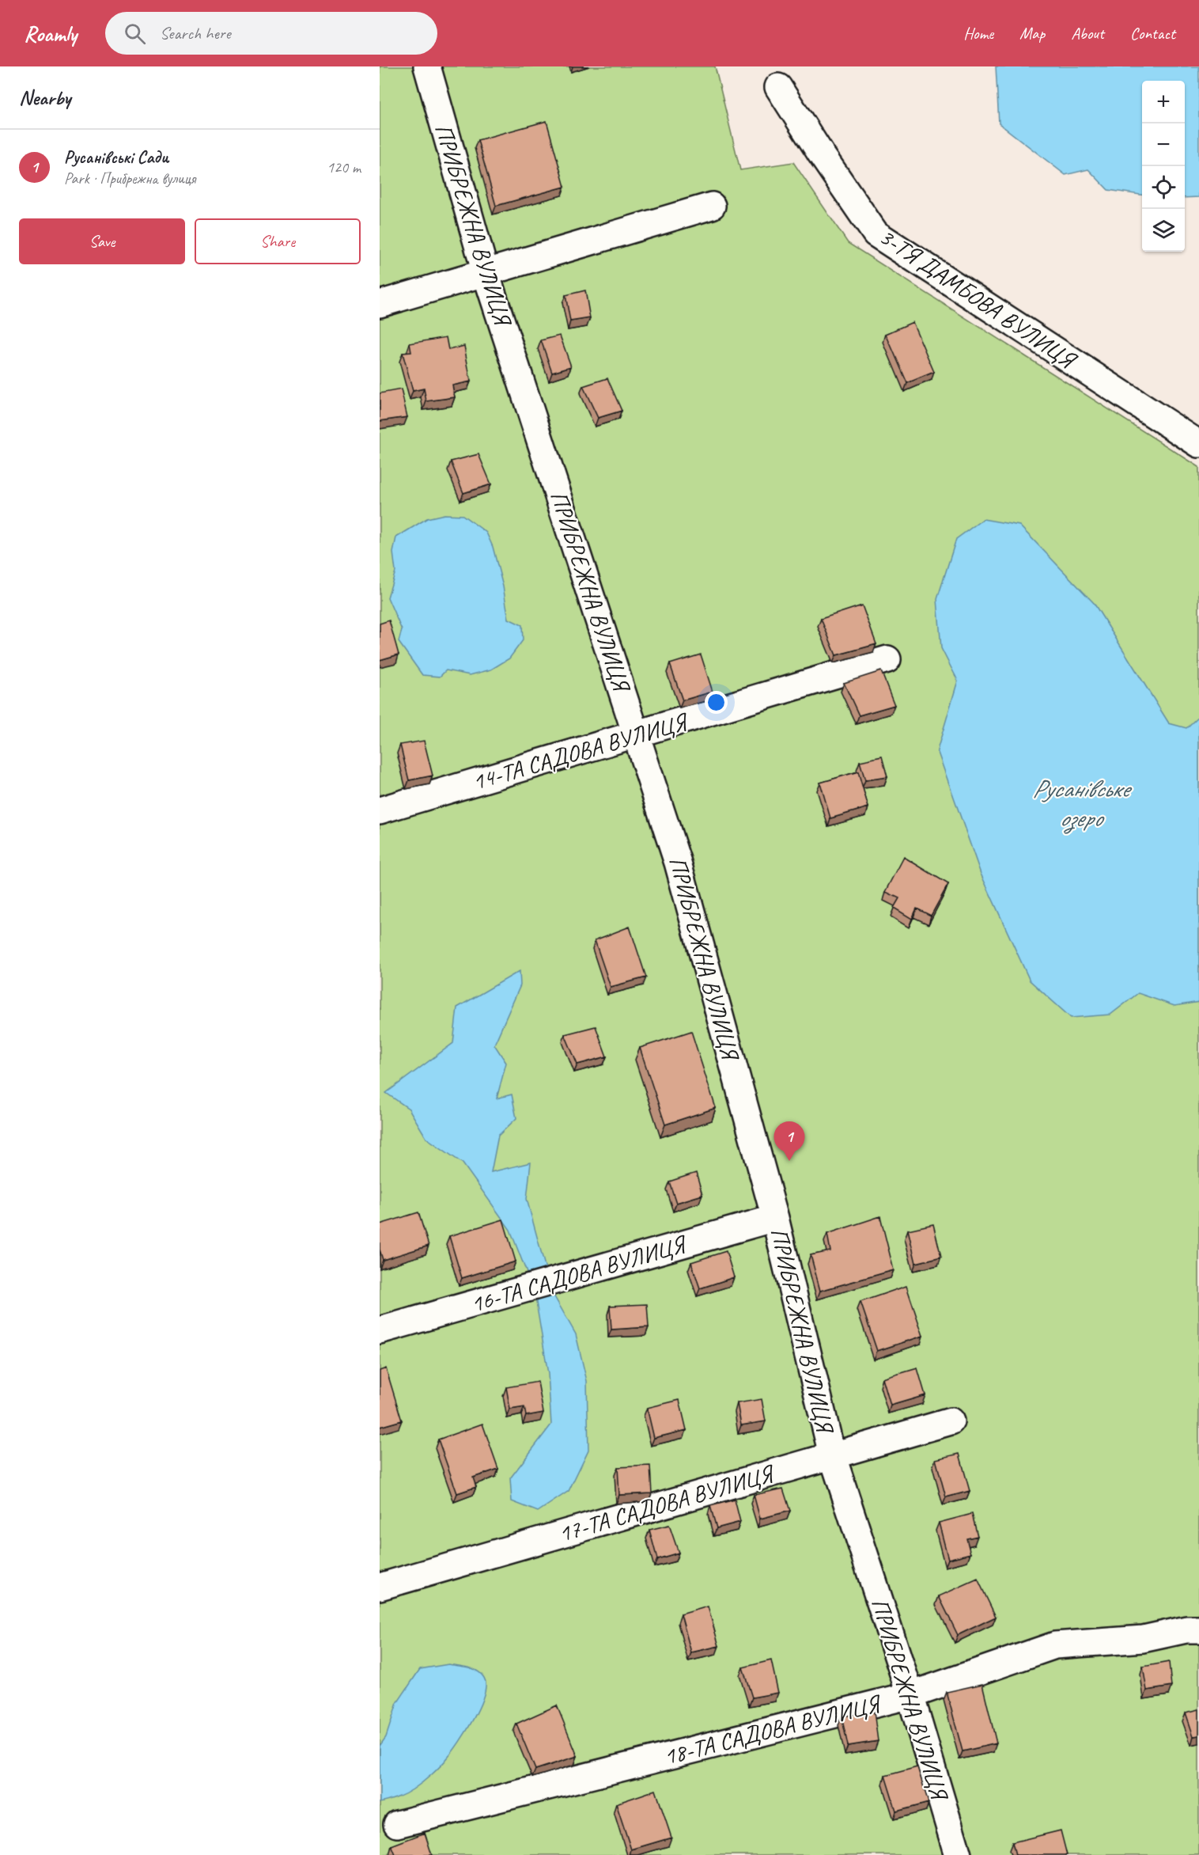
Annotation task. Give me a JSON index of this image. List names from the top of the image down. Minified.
{"streets":{"street":["ПРИБРЕЖНА ВУЛИЦЯ","3-ТЯ ДАМБОВА ВУЛИЦЯ","14-ТА САДОВА ВУЛИЦЯ","16-ТА САДОВА ВУЛИЦЯ","17-ТА САДОВА ВУЛИЦЯ","18-ТА САДОВА ВУЛИЦЯ"]},"crossings":[["ПРИБРЕЖНА ВУЛИЦЯ","14-ТА САДОВА ВУЛИЦЯ"],["ПРИБРЕЖНА ВУЛИЦЯ","16-ТА САДОВА ВУЛИЦЯ"],["ПРИБРЕЖНА ВУЛИЦЯ","17-ТА САДОВА ВУЛИЦЯ"],["ПРИБРЕЖНА ВУЛИЦЯ","18-ТА САДОВА ВУЛИЦЯ"]],"water":["Русанівське озеро"],"page":{"header":"Roamly","search":"Search here","nav":["Home","Map","About","Contact"],"heading":"Nearby","map_buttons":["+","−"],"list":[{"mark":"1","name":"Русанівські Сади","note":"Park · Прибрежна вулиця","value":"120 m"}],"buttons":["Save","Share"],"pins":"1"}}
